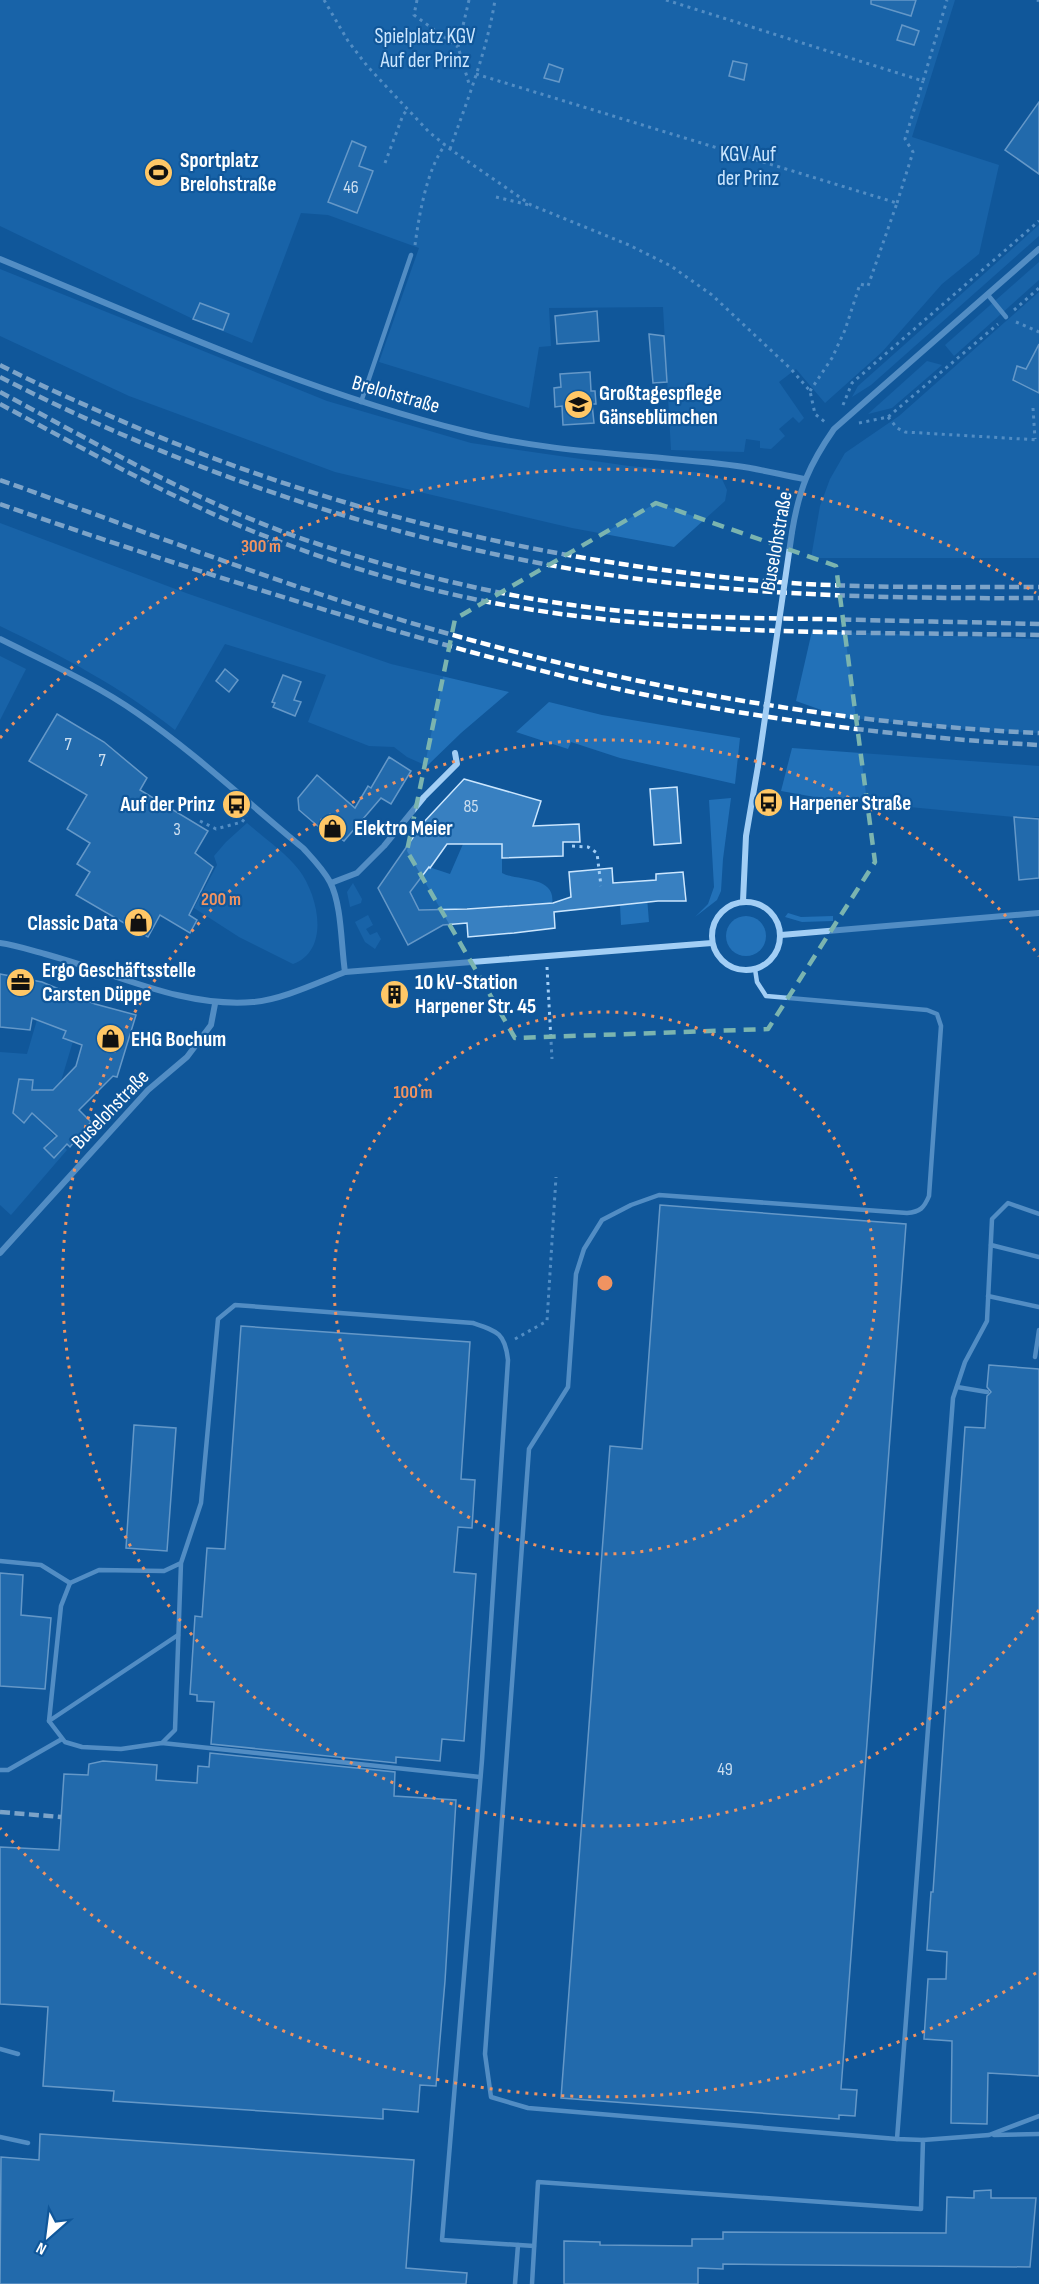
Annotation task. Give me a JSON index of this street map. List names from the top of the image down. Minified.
{"streets":{"street":["Brelohstraße","Buselohstraße"]},"crossings":[["Brelohstraße","Buselohstraße"]],"parks":["Spielplatz KGV Auf der Prinz","KGV Auf der Prinz"],"places":{"sports":["Sportplatz Brelohstraße"],"school or university":["Großtagespflege Gänseblümchen"],"bus stop":["Harpener Straße","Auf der Prinz"],"shop":["Elektro Meier","Classic Data","EHG Bochum"],"office":["Ergo Geschäftsstelle Carsten Düppe"],"building":["10 kV-Station Harpener Str. 45"]},"house_numbers":["46","7","7","85","3","49"],"north":"bottom left","rings":["300 m","200 m","100 m"]}
